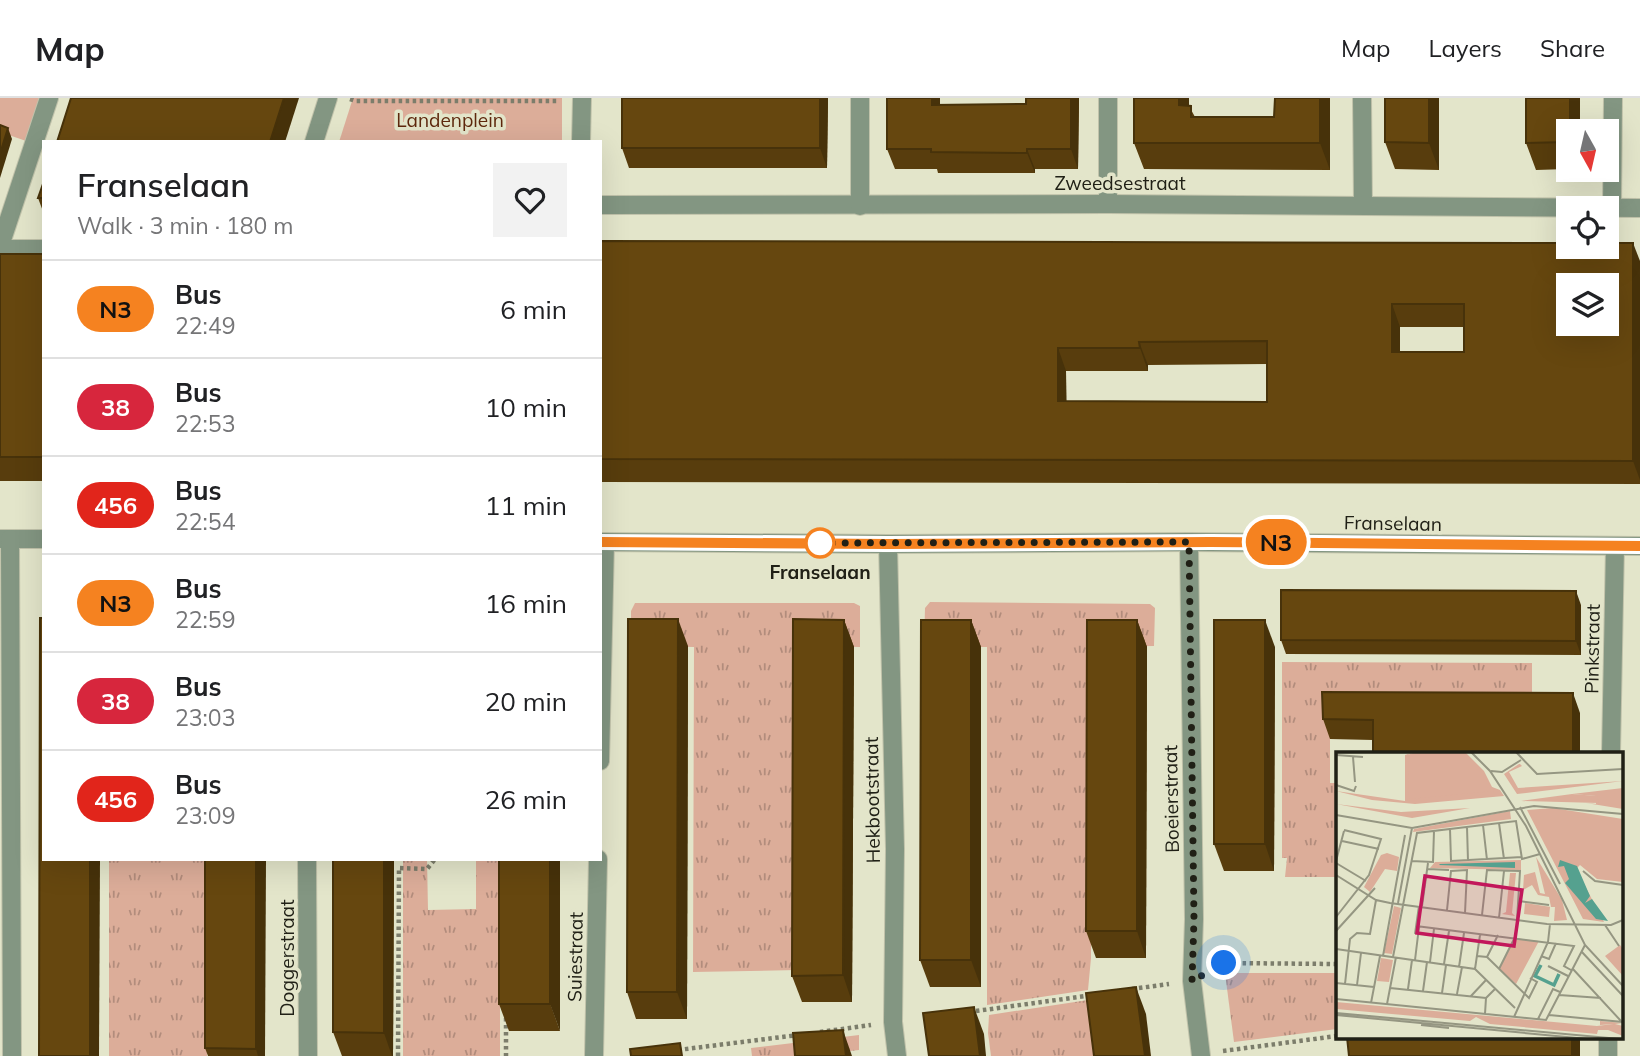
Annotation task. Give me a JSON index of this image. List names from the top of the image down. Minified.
{"streets":{"street":["Zweedsestraat","Franselaan","Pinkstraat","Boeierstraat","Hekbootstraat","Suiestraat","Doggerstraat"]},"crossings":[["Franselaan","Pinkstraat"],["Franselaan","Boeierstraat"],["Franselaan","Hekbootstraat"]],"parks":["Landenplein"],"places":["Franselaan"],"lines":["bus line N3"],"north":"bottom","page":{"header":"Map","nav":["Map","Layers","Share"],"on_map":"N3","heading":["Franselaan","Walk · 3 min · 180 m"],"list":[{"mark":"N3","name":"Bus","note":"22:49","value":"6 min"},{"mark":"38","name":"Bus","note":"22:53","value":"10 min"},{"mark":"456","name":"Bus","note":"22:54","value":"11 min"},{"mark":"N3","name":"Bus","note":"22:59","value":"16 min"},{"mark":"38","name":"Bus","note":"23:03","value":"20 min"},{"mark":"456","name":"Bus","note":"23:09","value":"26 min"}]}}
